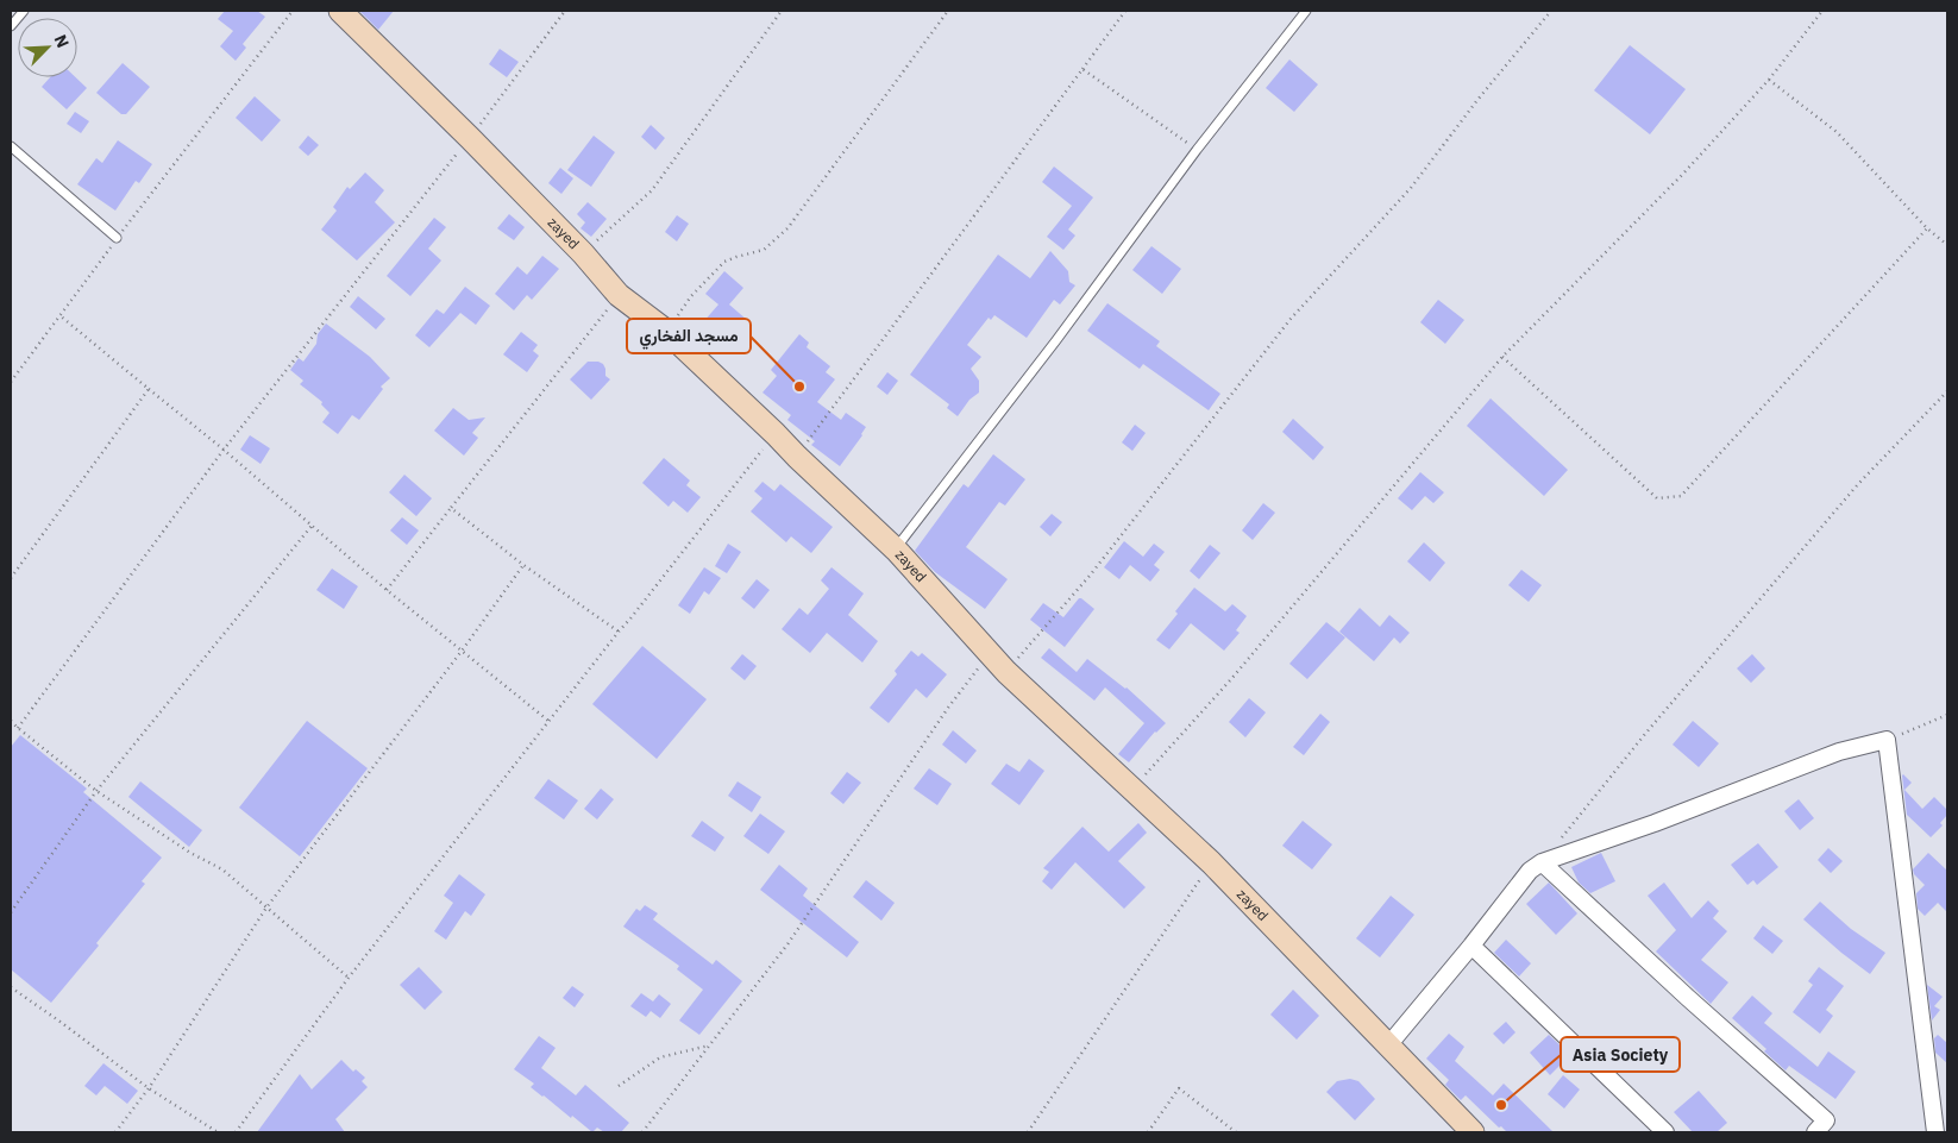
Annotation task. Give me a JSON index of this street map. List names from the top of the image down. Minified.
{"streets":{"street":["zayed"]},"places":["مسجد الفخاري","Asia Society"],"north":"top right"}
